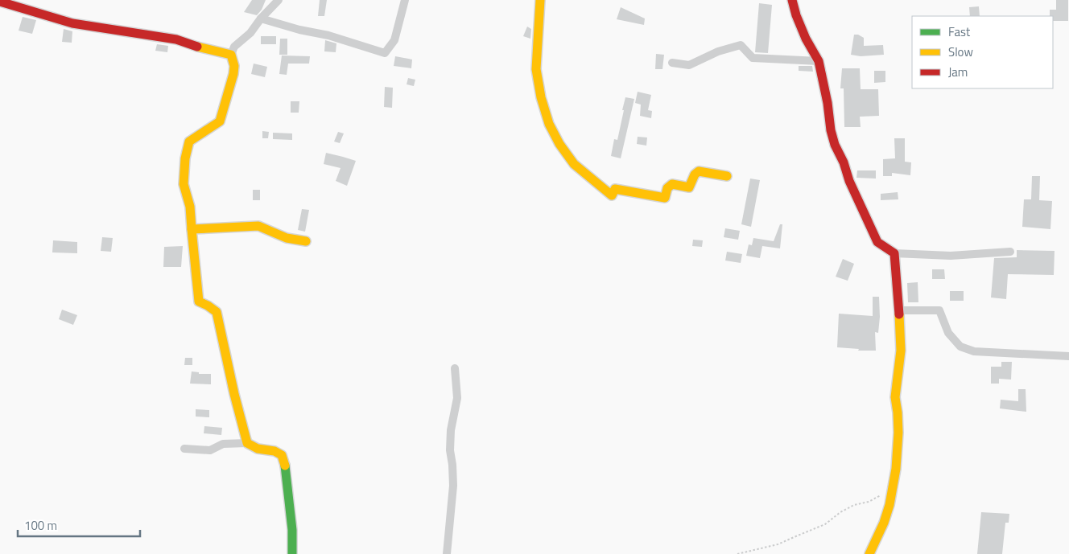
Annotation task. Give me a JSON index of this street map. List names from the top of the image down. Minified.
{"legend":["Fast","Slow","Jam"],"scale_bar":"100 m"}
